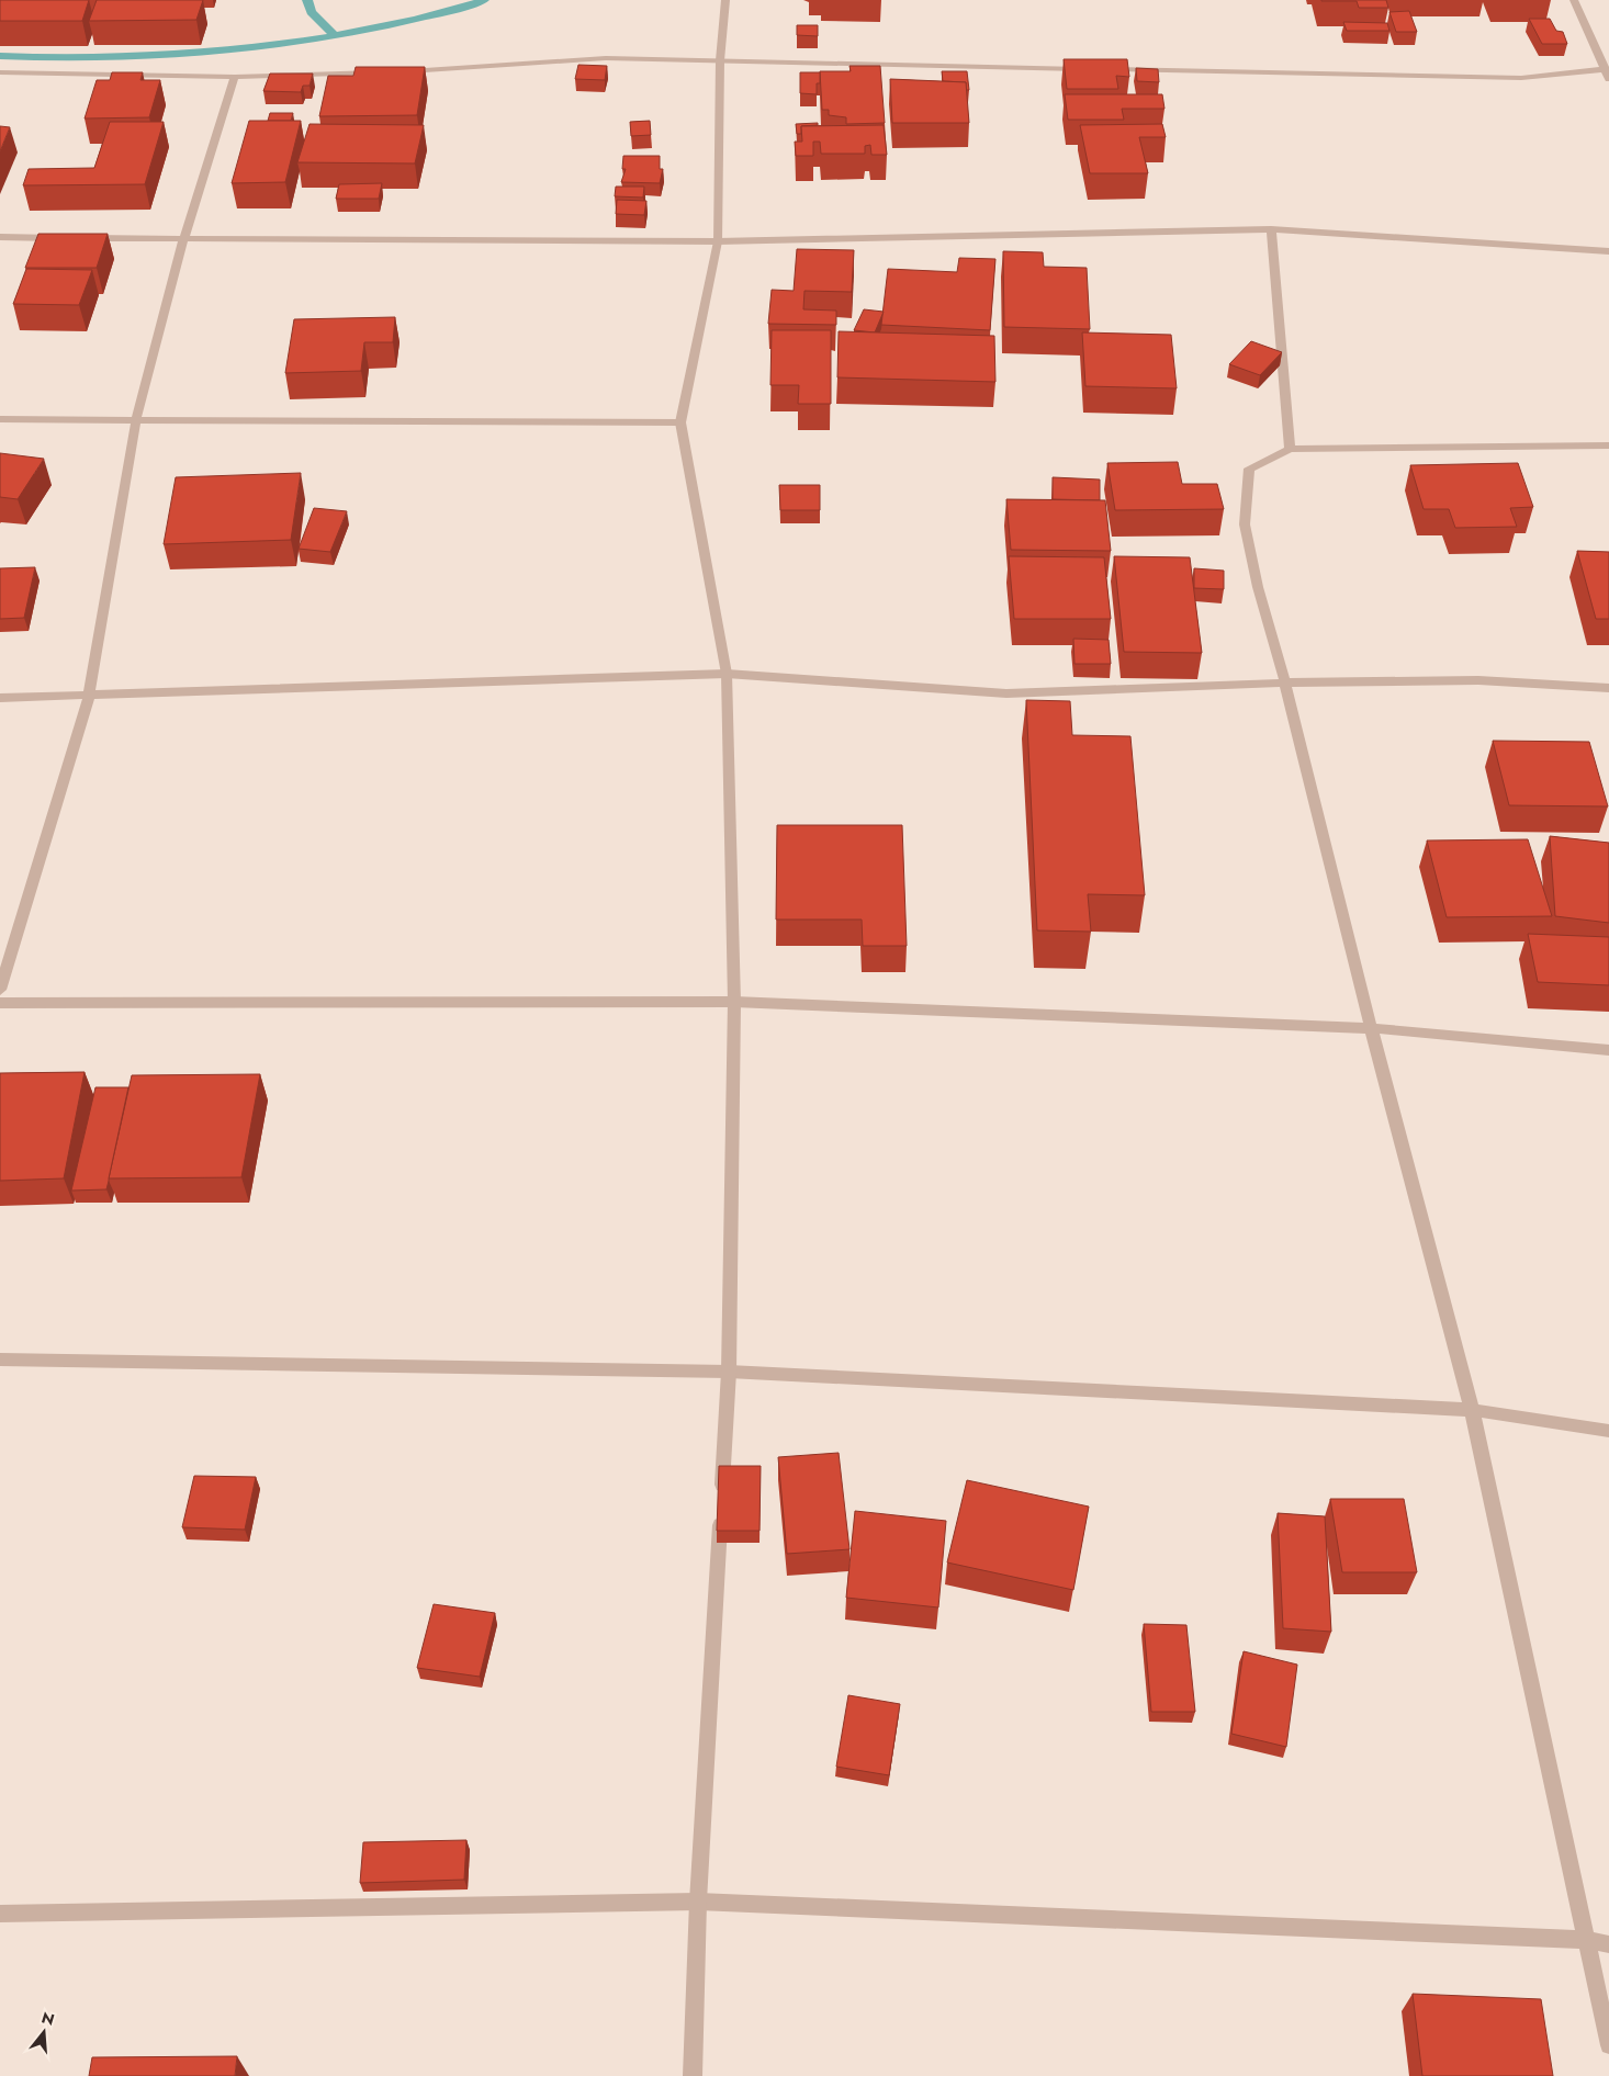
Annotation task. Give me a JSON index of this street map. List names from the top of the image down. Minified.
{"north":"top"}
